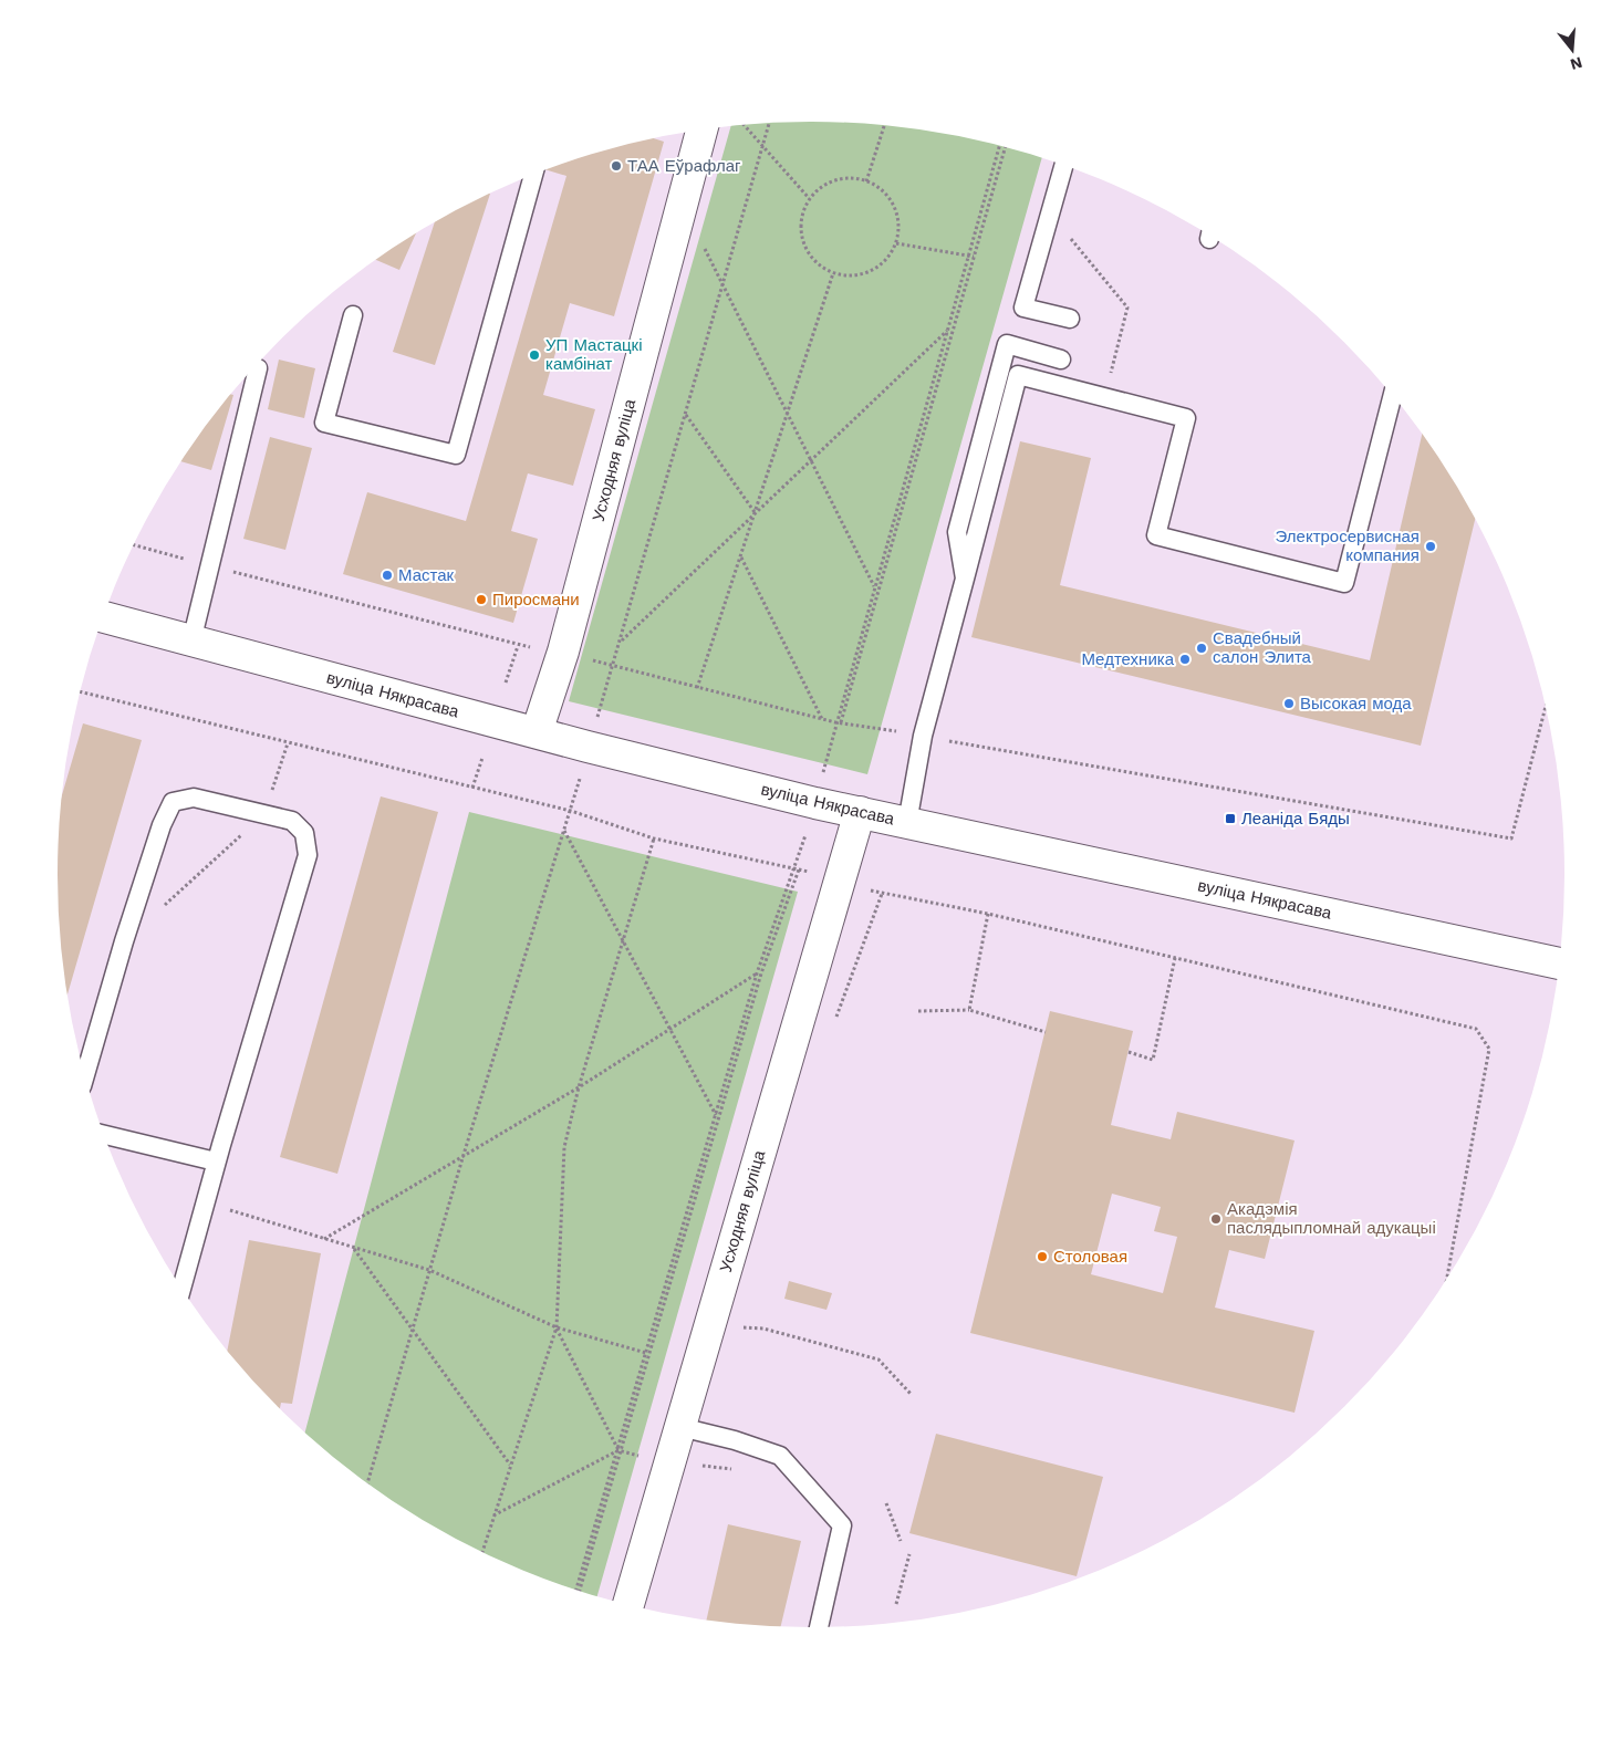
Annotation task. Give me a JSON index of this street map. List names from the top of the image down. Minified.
{"streets":{"main road":["Усходняя вуліца","вуліца Някрасава"]},"crossings":[["Усходняя вуліца","вуліца Някрасава"]],"places":{"other":["ТАА Еўрафлаг","УП Мастацкі камбінат","Электросервисная компания","Мастак","Пиросмани","Свадебный салон Элита","Медтехника","Высокая мода","Акадэмія паслядыпломнай адукацыі","Столовая"],"transit":["Леаніда Бяды"]},"north":"bottom"}
